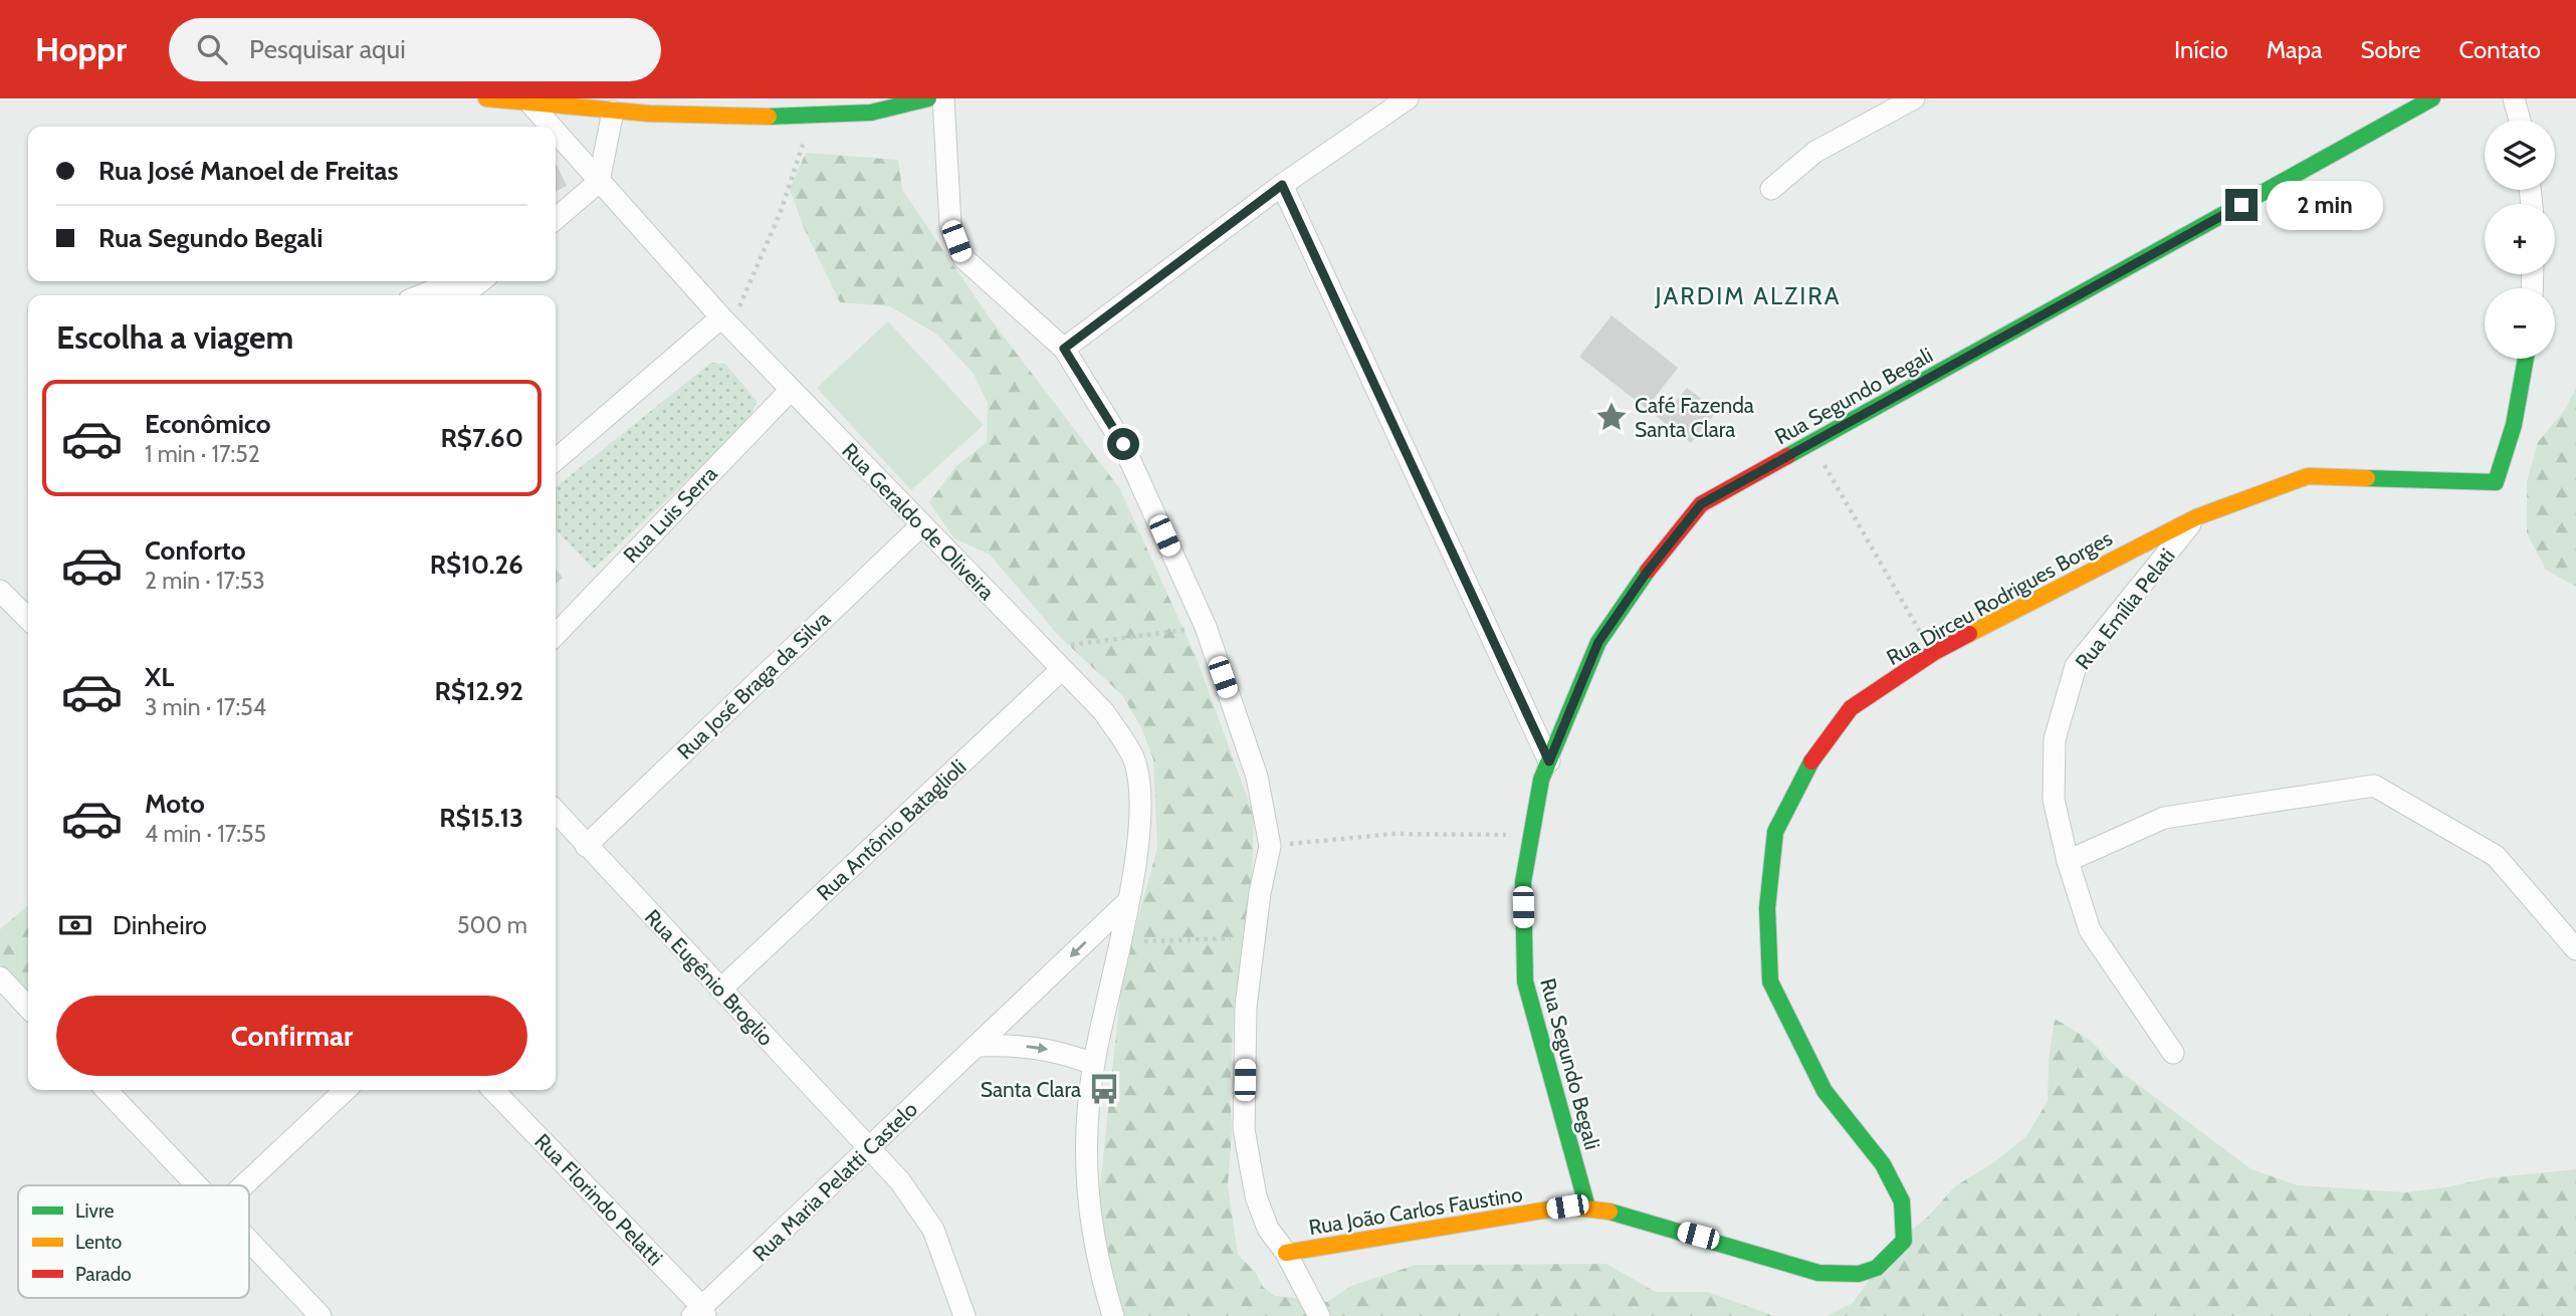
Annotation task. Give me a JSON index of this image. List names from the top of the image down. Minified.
{"streets":{"street":["Rua Segundo Begali","Rua Luis Serra","Rua Geraldo de Oliveira","Rua Dirceu Rodrigues Borges","Rua Emília Pelati","Rua José Braga da Silva","Rua Antônio Bataglioli","Rua Eugênio Broglio","Rua Maria Pelatti Castelo","Rua Florindo Pelatti","Rua João Carlos Faustino"]},"crossings":[["Rua Segundo Begali","Rua João Carlos Faustino"],["Rua Luis Serra","Rua Geraldo de Oliveira"],["Rua Geraldo de Oliveira","Rua José Braga da Silva"],["Rua Geraldo de Oliveira","Rua Antônio Bataglioli"],["Rua Geraldo de Oliveira","Rua Maria Pelatti Castelo"],["Rua Dirceu Rodrigues Borges","Rua Emília Pelati"],["Rua Dirceu Rodrigues Borges","Rua João Carlos Faustino"],["Rua José Braga da Silva","Rua Eugênio Broglio"],["Rua Antônio Bataglioli","Rua Eugênio Broglio"],["Rua Eugênio Broglio","Rua Maria Pelatti Castelo"],["Rua Maria Pelatti Castelo","Rua Florindo Pelatti"]],"one_way":["Rua Maria Pelatti Castelo"],"districts":["JARDIM ALZIRA"],"places":{"place":["Café Fazenda Santa Clara"],"bus stop":["Santa Clara"]},"legend":["Livre","Lento","Parado"],"page":{"header":"Hoppr","search":"Pesquisar aqui","nav":["Início","Mapa","Sobre","Contato"],"map_buttons":["+","−"],"banner":["Rua José Manoel de Freitas","Rua Segundo Begali"],"bubble":"2 min","heading":"Escolha a viagem","list":[{"name":"Econômico","note":"1 min · 17:52","value":"R$7.60"},{"name":"Conforto","note":"2 min · 17:53","value":"R$10.26"},{"name":"XL","note":"3 min · 17:54","value":"R$12.92"},{"name":"Moto","note":"4 min · 17:55","value":"R$15.13"}],"pay":["Dinheiro","500 m"],"buttons":"Confirmar"}}
